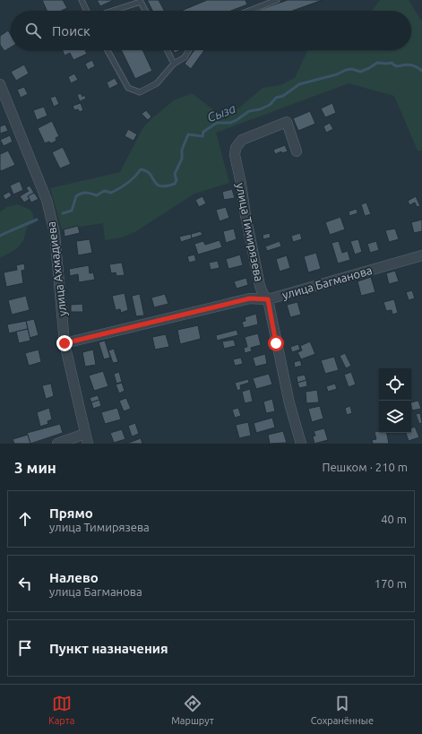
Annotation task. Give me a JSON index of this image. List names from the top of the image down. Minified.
{"streets":{"street":["улица Тимирязева","улица Ахмадиева","улица Багманова"]},"crossings":[["улица Тимирязева","улица Багманова"],["улица Ахмадиева","улица Багманова"]],"water":["Сыза"],"page":{"search":"Поиск","heading":["3 мин","Пешком · 210 m"],"list":[["Прямо","улица Тимирязева","40 m"],["Налево","улица Багманова","170 m"],"Пункт назначения"],"nav":["Карта","Маршрут","Сохранённые"]}}
